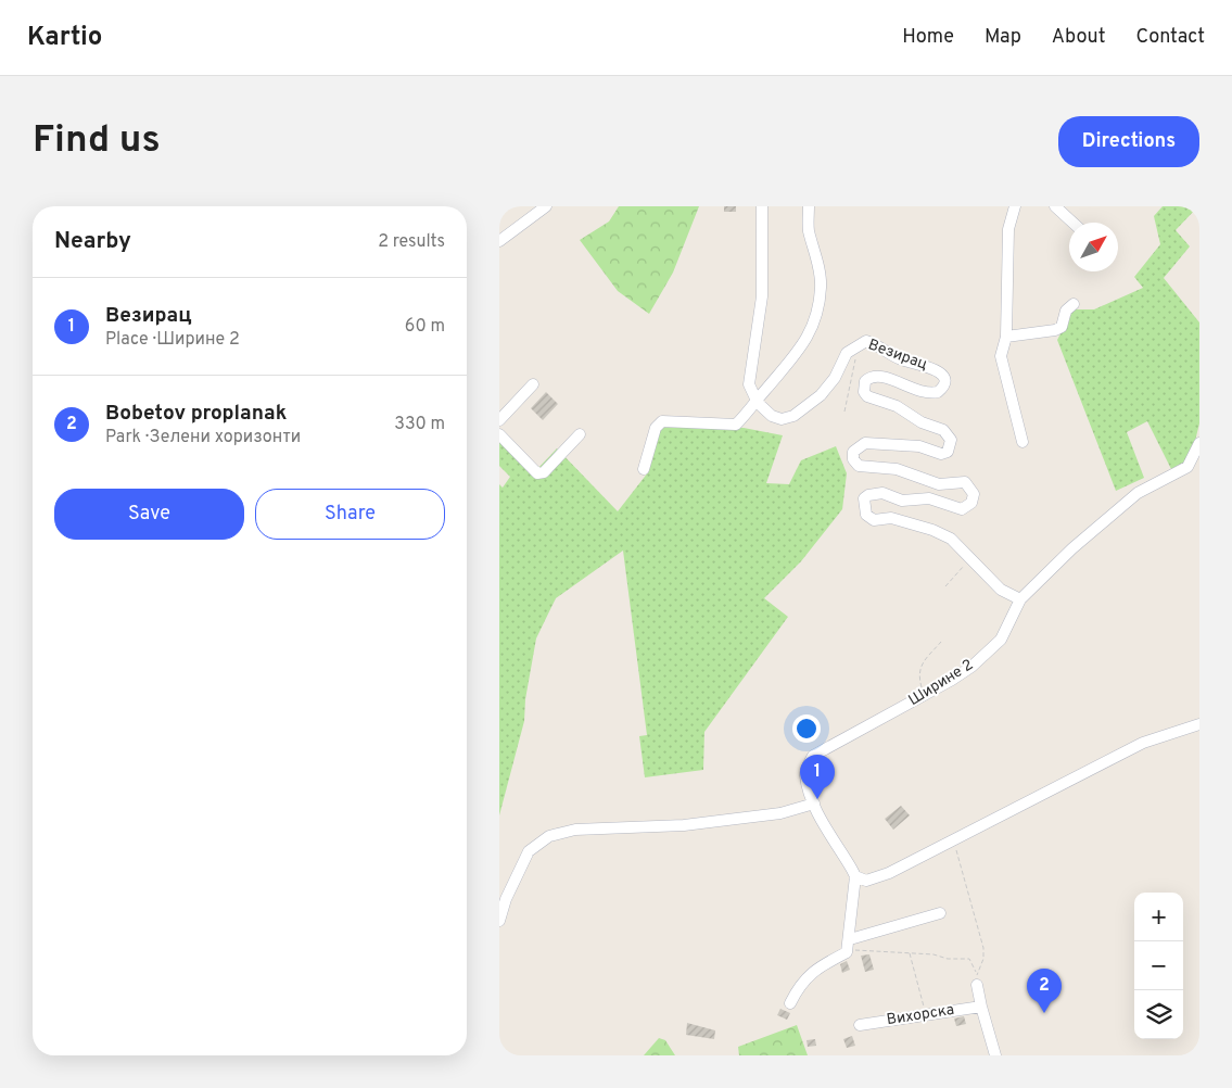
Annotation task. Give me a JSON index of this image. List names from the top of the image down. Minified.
{"streets":{"street":["Везирац","Ширине 2","Вихорска"]},"crossings":[["Везирац","Ширине 2"]],"north":"top right","page":{"header":"Kartio","nav":["Home","Map","About","Contact"],"buttons":["Directions",["Save","Share"]],"title":"Find us","heading":["Nearby","2 results"],"list":[{"mark":"1","name":"Везирац","note":"Place · Ширине 2","value":"60 m"},{"mark":"2","name":"Bobetov proplanak","note":"Park · Зелени хоризонти","value":"330 m"}],"pins":["1","2"],"map_buttons":["+","−"]}}
